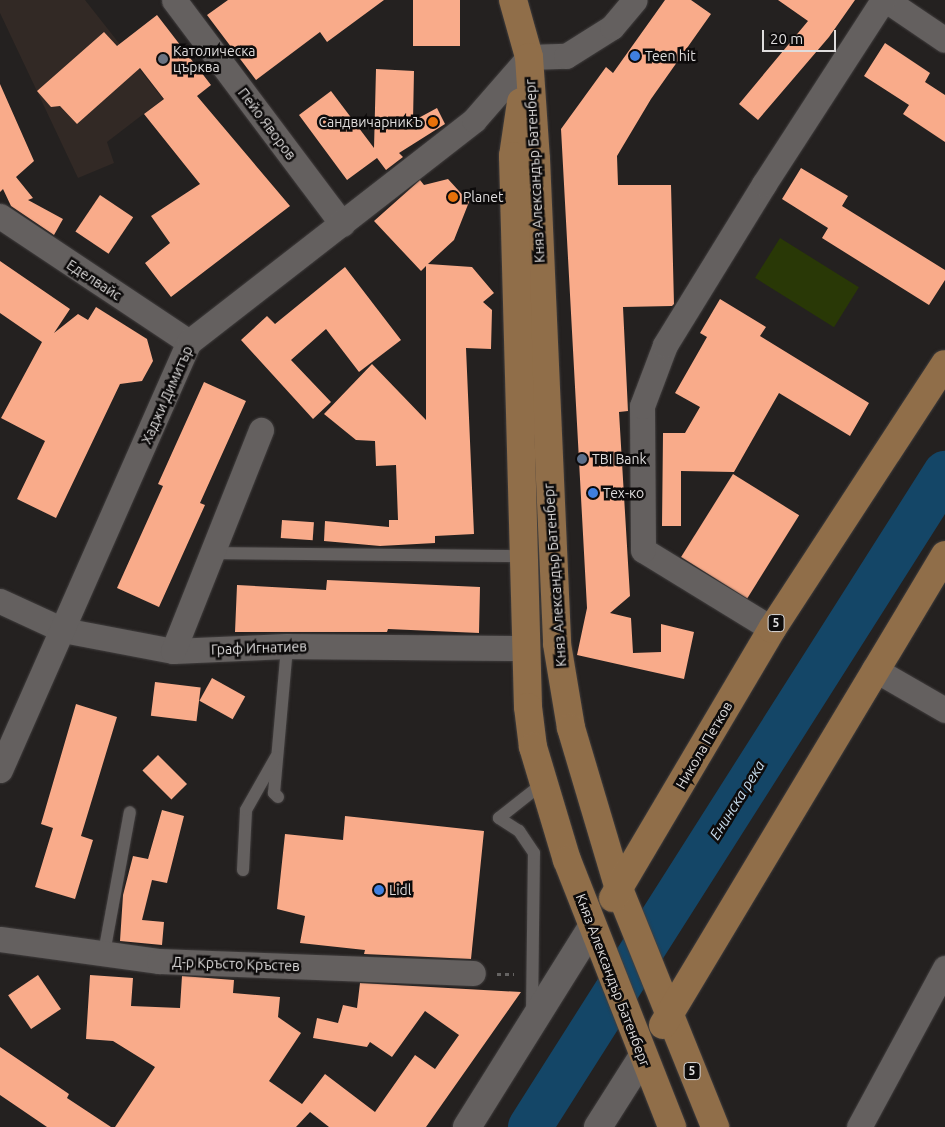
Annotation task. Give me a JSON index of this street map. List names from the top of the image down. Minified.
{"streets":{"main road":["Княз Александър Батенберг","5","Никола Петков"],"street":["Пейо Яворов","Еделвайс","Хаджи Димитър","Граф Игнатиев","Д-р Кръсто Кръстев"]},"crossings":[["Пейо Яворов","Хаджи Димитър"],["Княз Александър Батенберг","Хаджи Димитър"],["Княз Александър Батенберг","Граф Игнатиев"],["Княз Александър Батенберг","Никола Петков"],["Еделвайс","Хаджи Димитър"],["Хаджи Димитър","Граф Игнатиев"]],"water":["Енинска река"],"places":["Teen hit","Католическа църква","СандвичарникЪ","Planet","TBI Bank","Тех-ко","Lidl"],"scale_bar":"20 m"}
